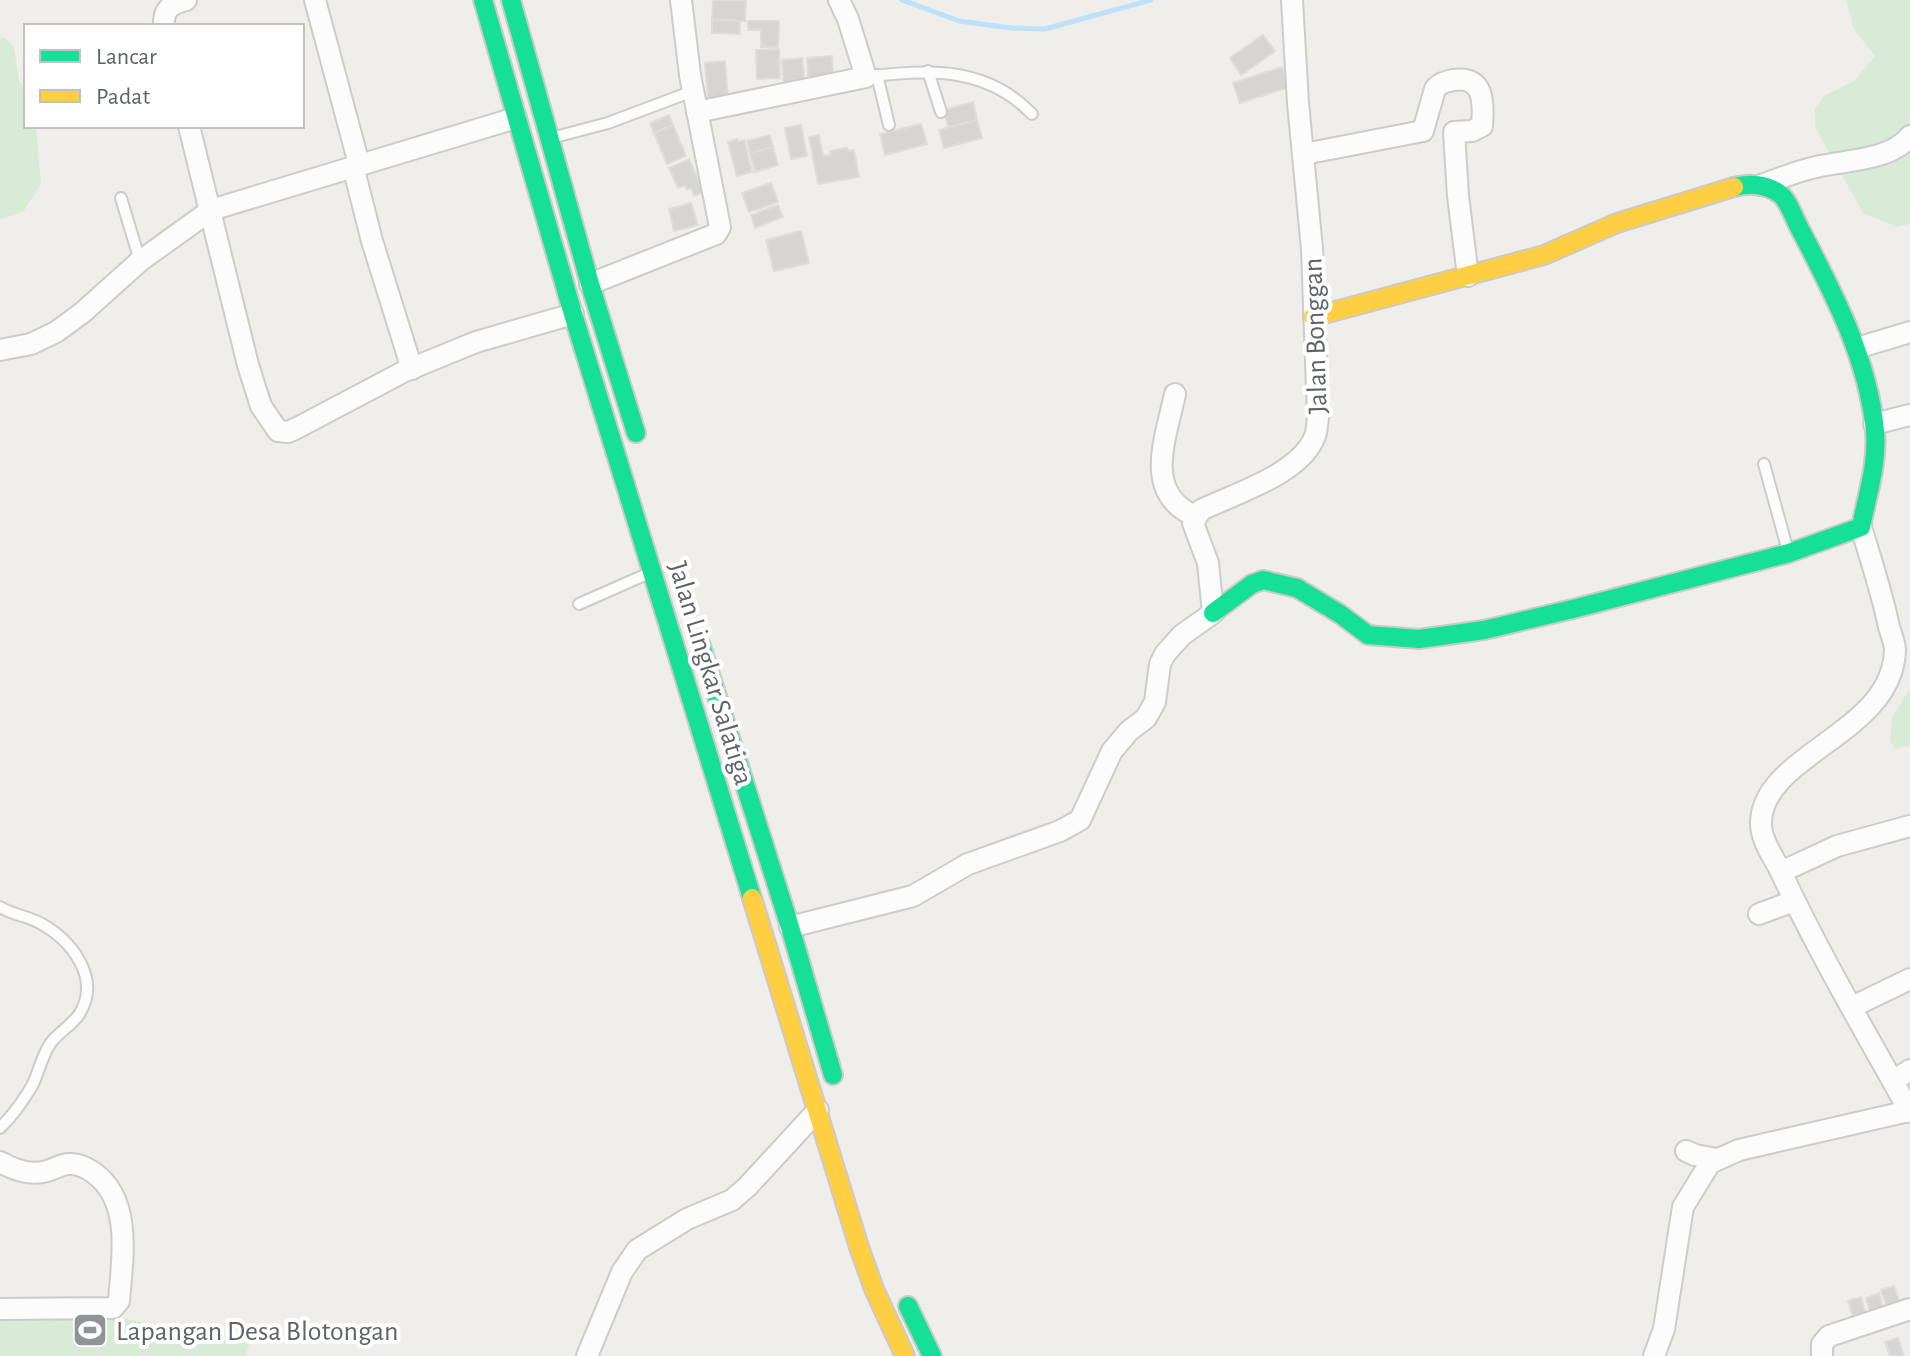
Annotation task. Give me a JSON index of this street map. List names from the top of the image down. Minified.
{"streets":{"main road":["Jalan Lingkar Salatiga"],"street":["Jalan Bonggan"]},"places":{"sports":["Lapangan Desa Blotongan"]},"legend":["Lancar","Padat"]}
